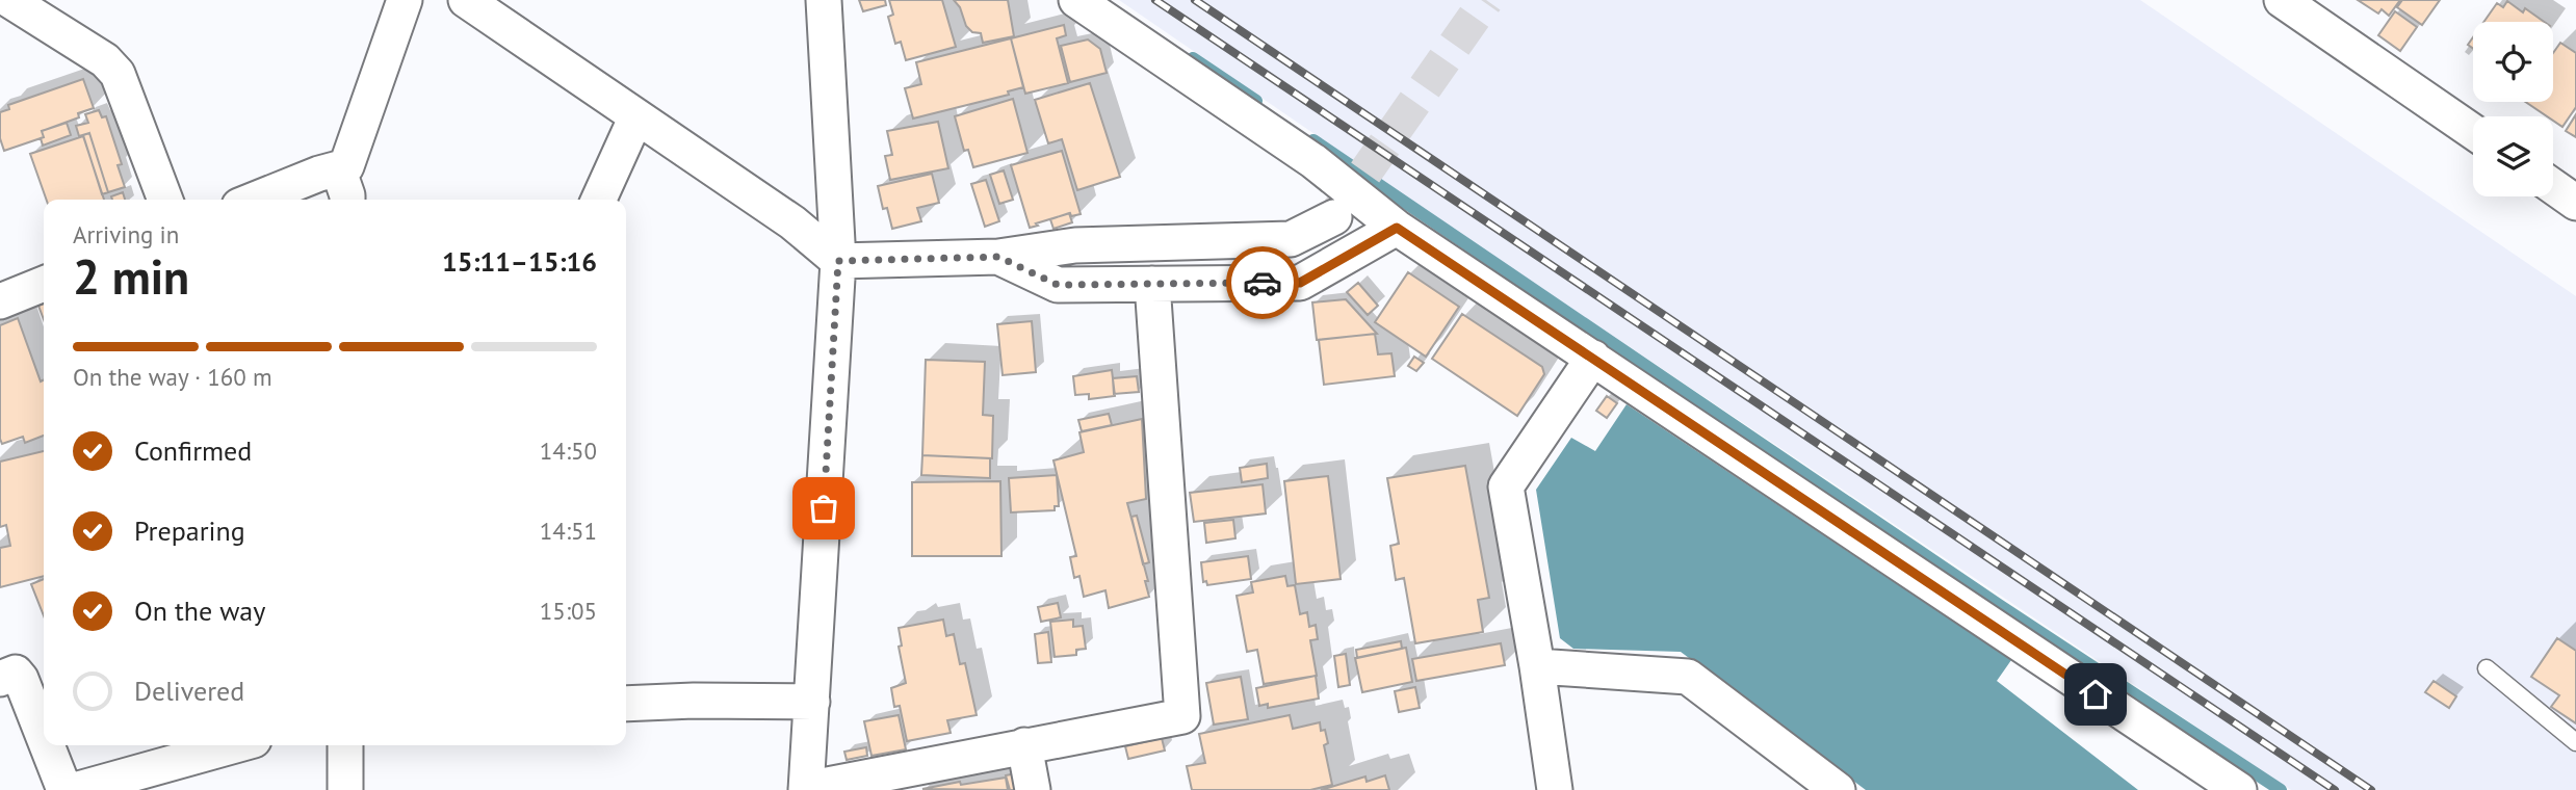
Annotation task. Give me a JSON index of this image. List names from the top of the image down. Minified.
{"page":{"heading":["2 min","Arriving in","15:11–15:16"],"bar":"On the way · 160 m","list":[["Confirmed","14:50"],["Preparing","14:51"],["On the way","15:05"],"Delivered"]}}
